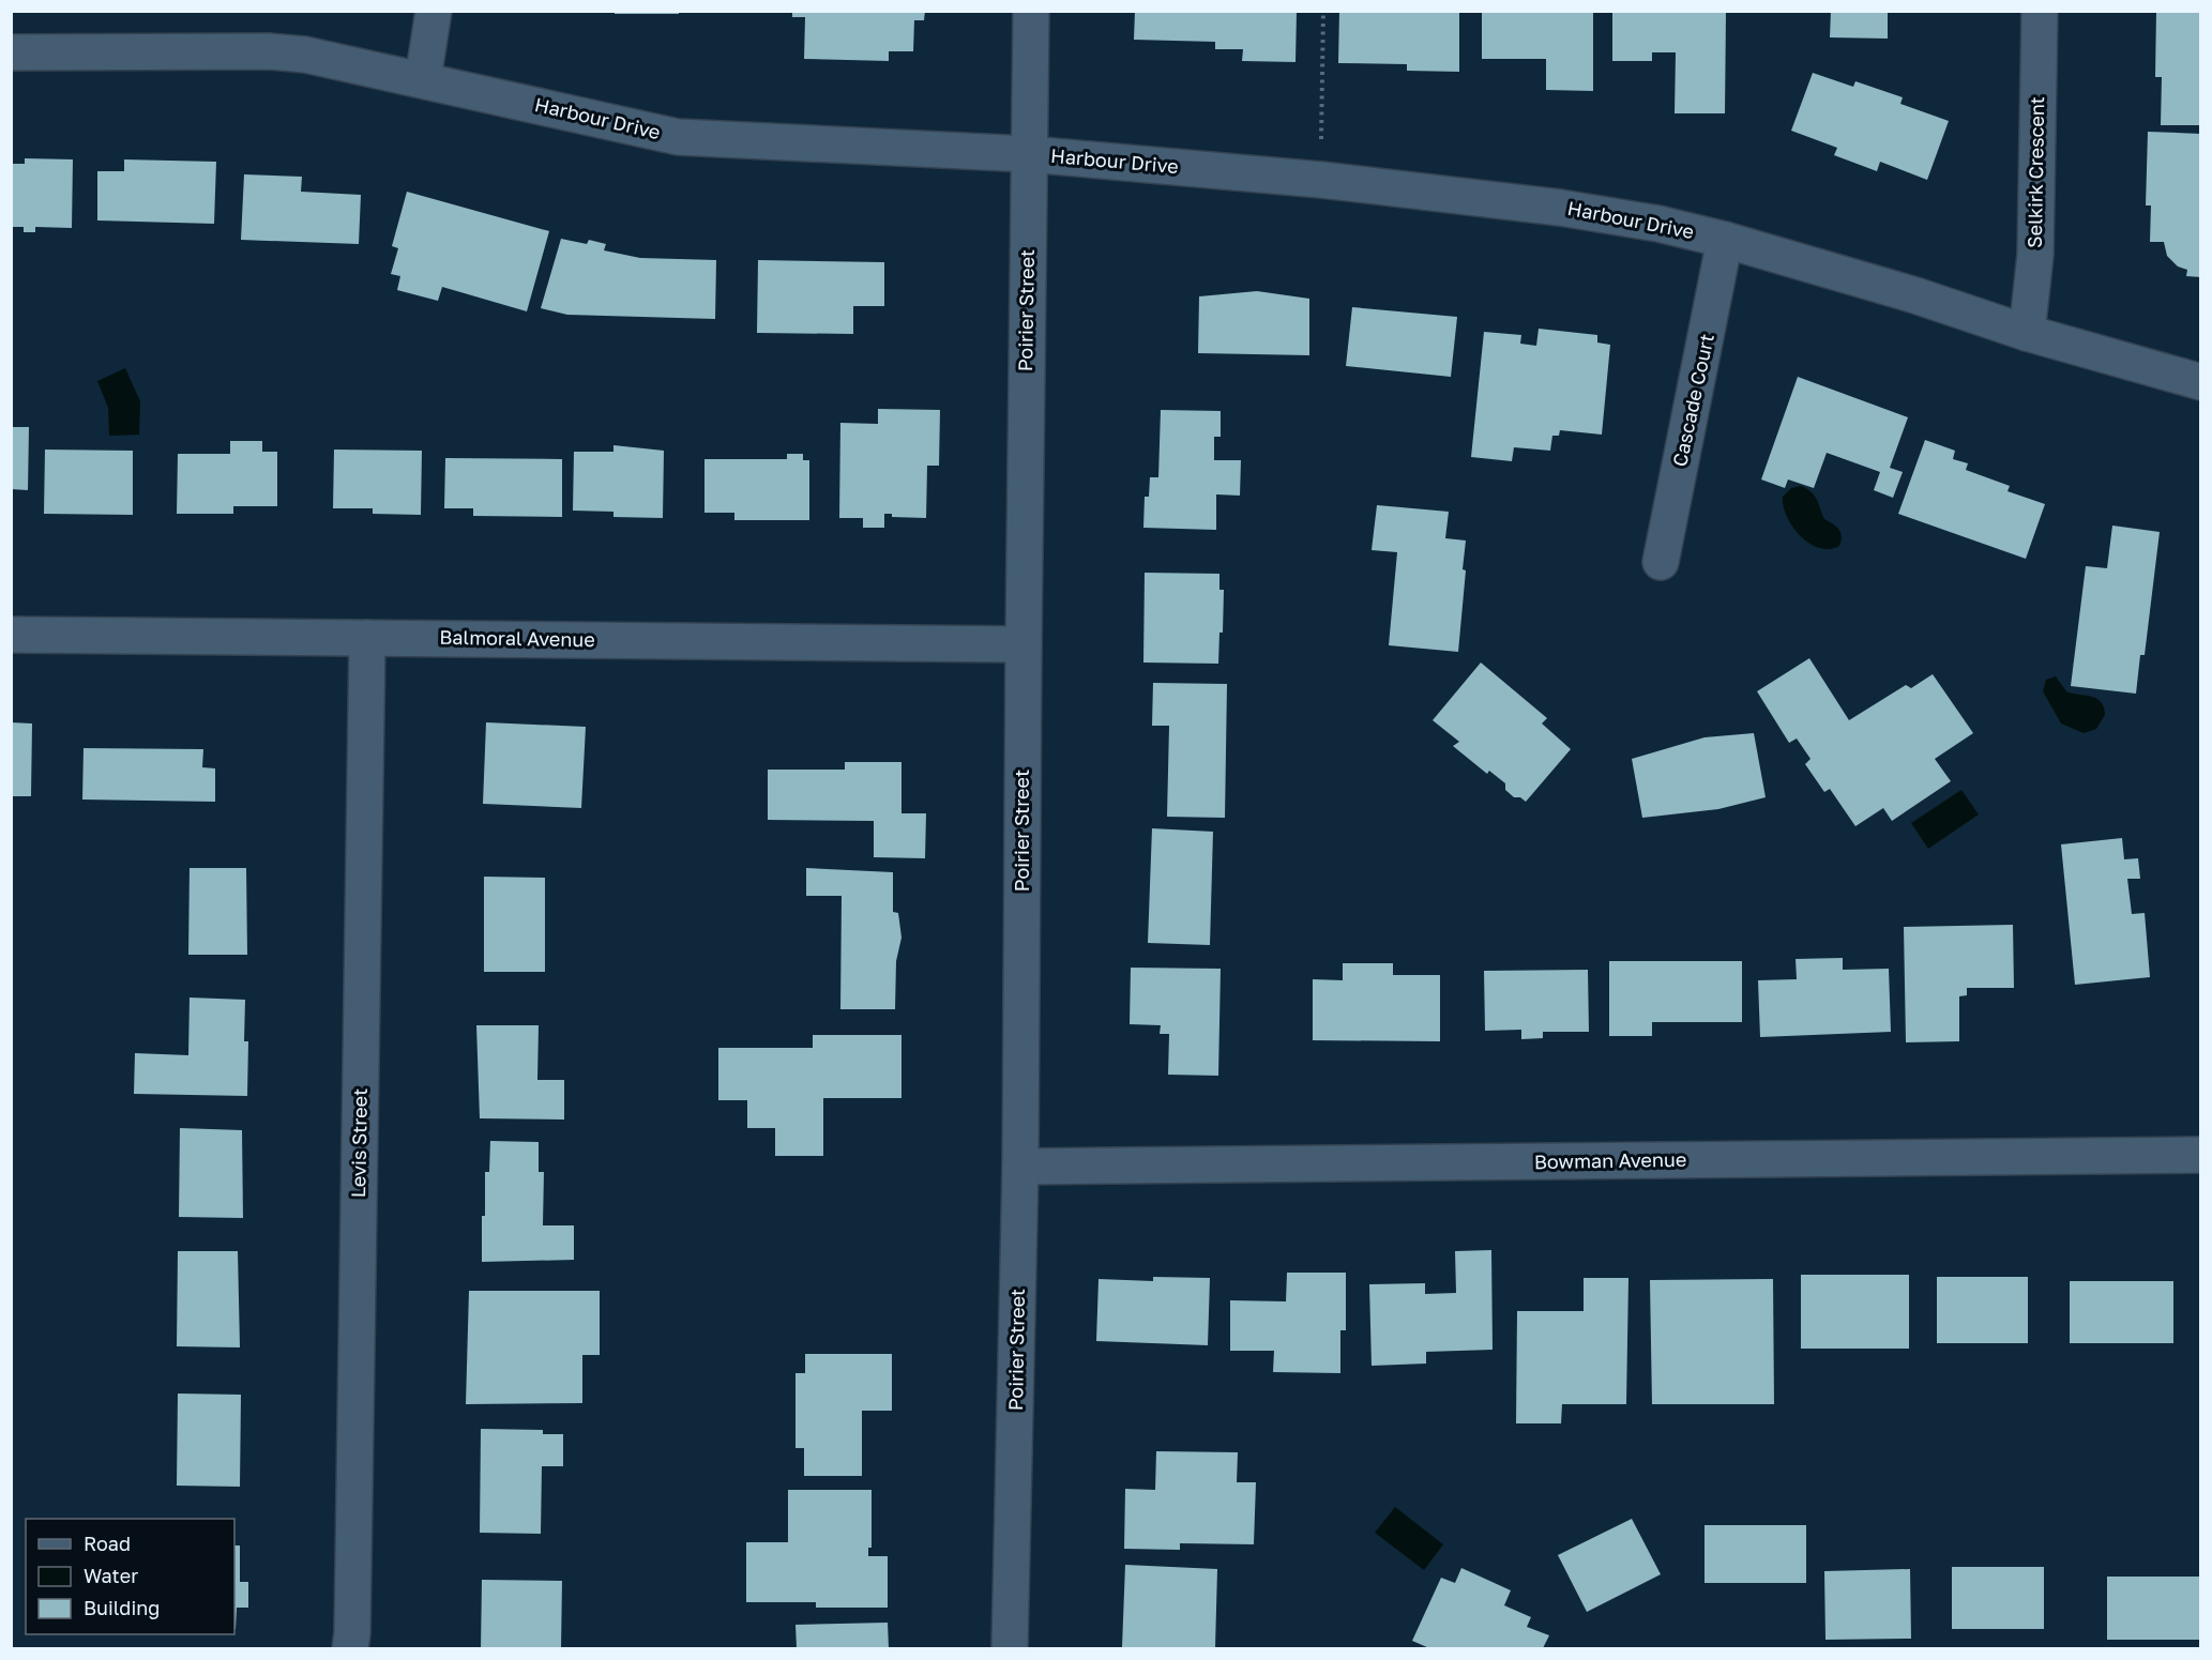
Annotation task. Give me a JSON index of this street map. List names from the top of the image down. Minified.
{"streets":{"street":["Harbour Drive","Selkirk Crescent","Poirier Street","Cascade Court","Balmoral Avenue","Levis Street","Bowman Avenue"]},"crossings":[["Harbour Drive","Selkirk Crescent"],["Harbour Drive","Poirier Street"],["Harbour Drive","Cascade Court"],["Poirier Street","Balmoral Avenue"],["Poirier Street","Bowman Avenue"],["Balmoral Avenue","Levis Street"]],"legend":["Road","Water","Building"]}
